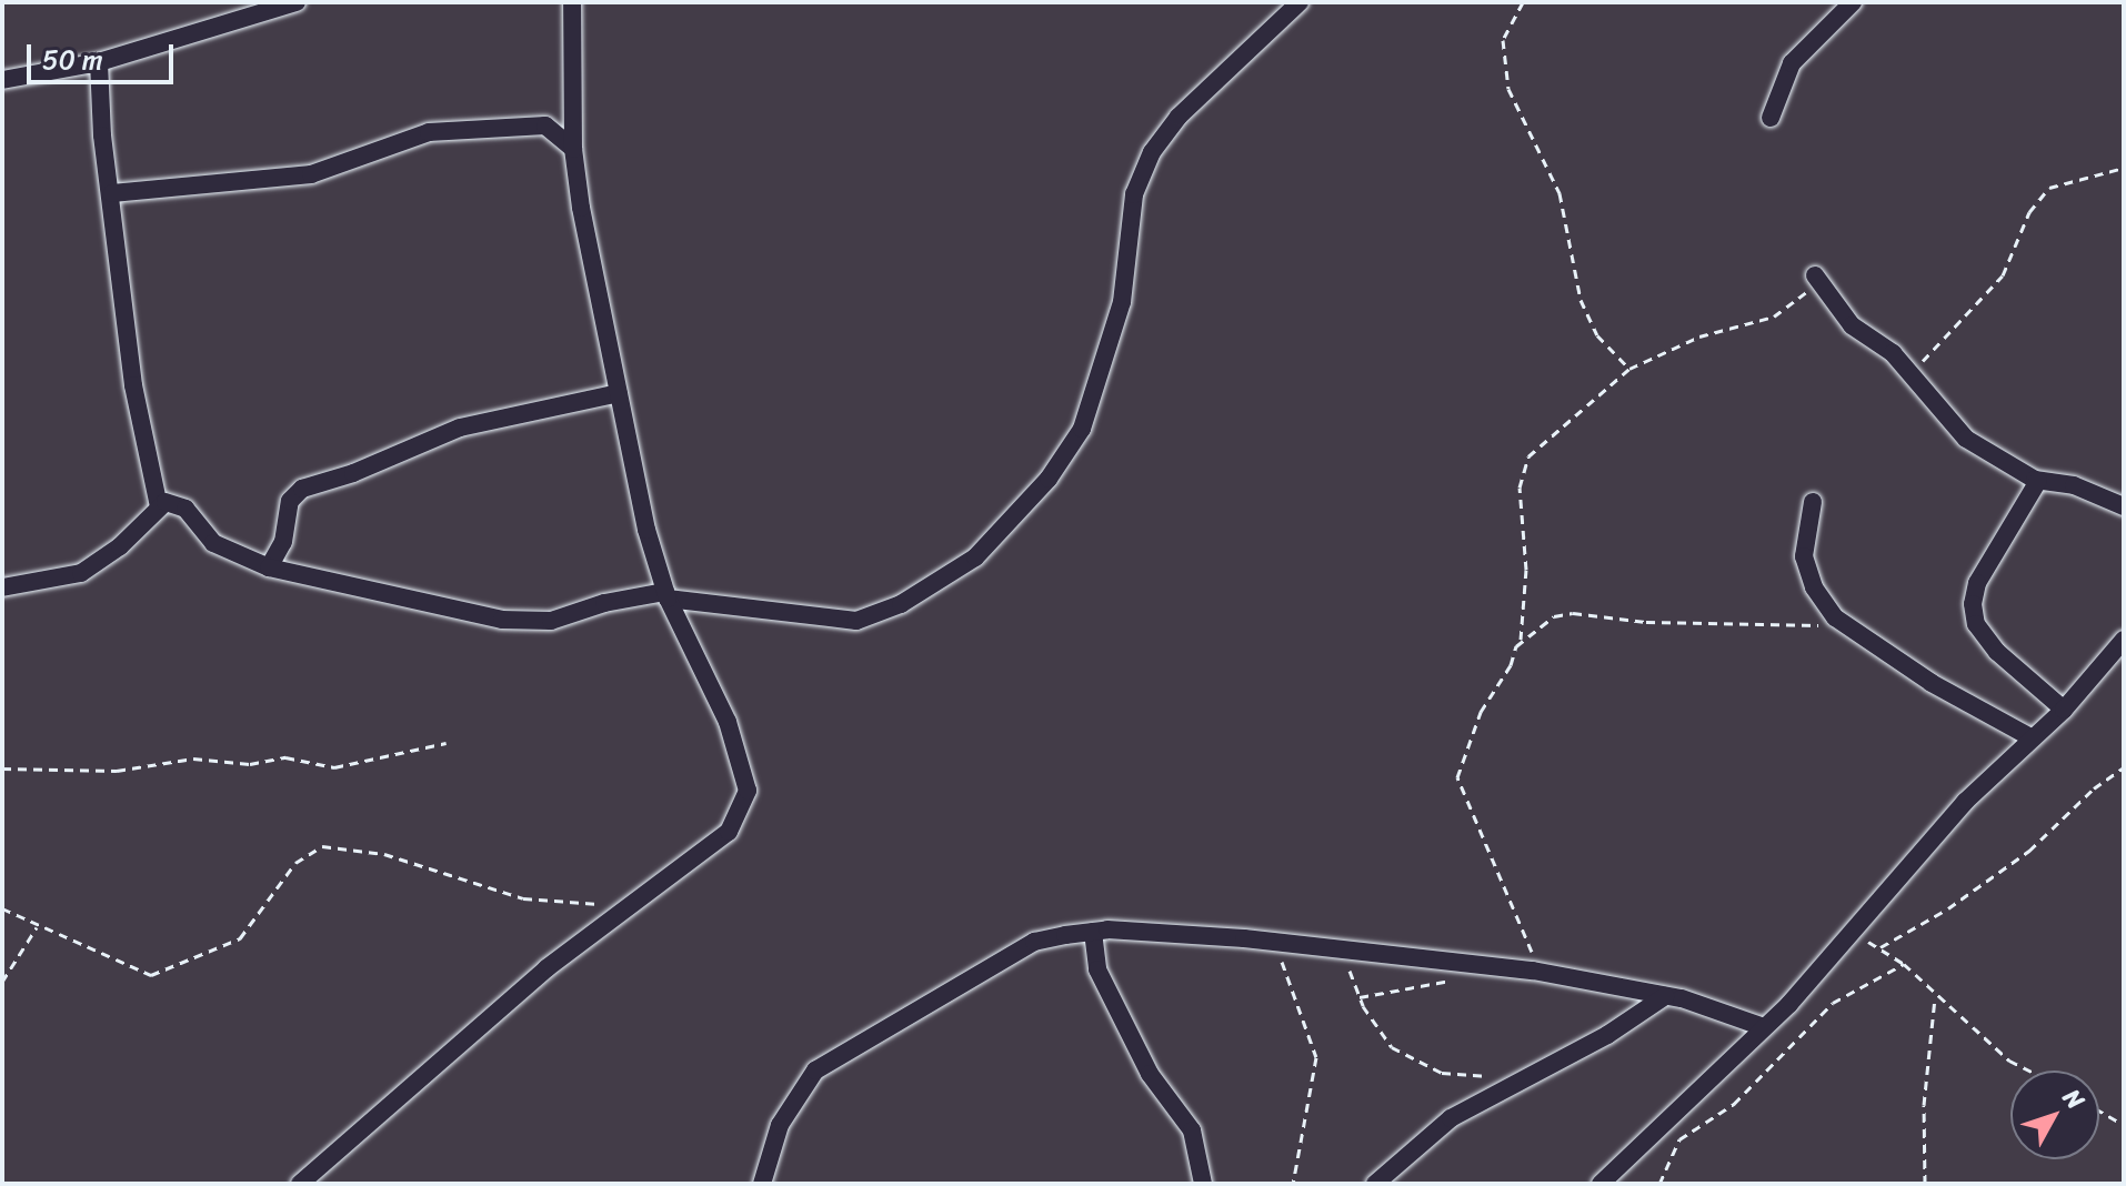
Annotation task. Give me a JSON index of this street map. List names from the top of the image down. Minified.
{"scale_bar":"50 m","north":"top right"}
